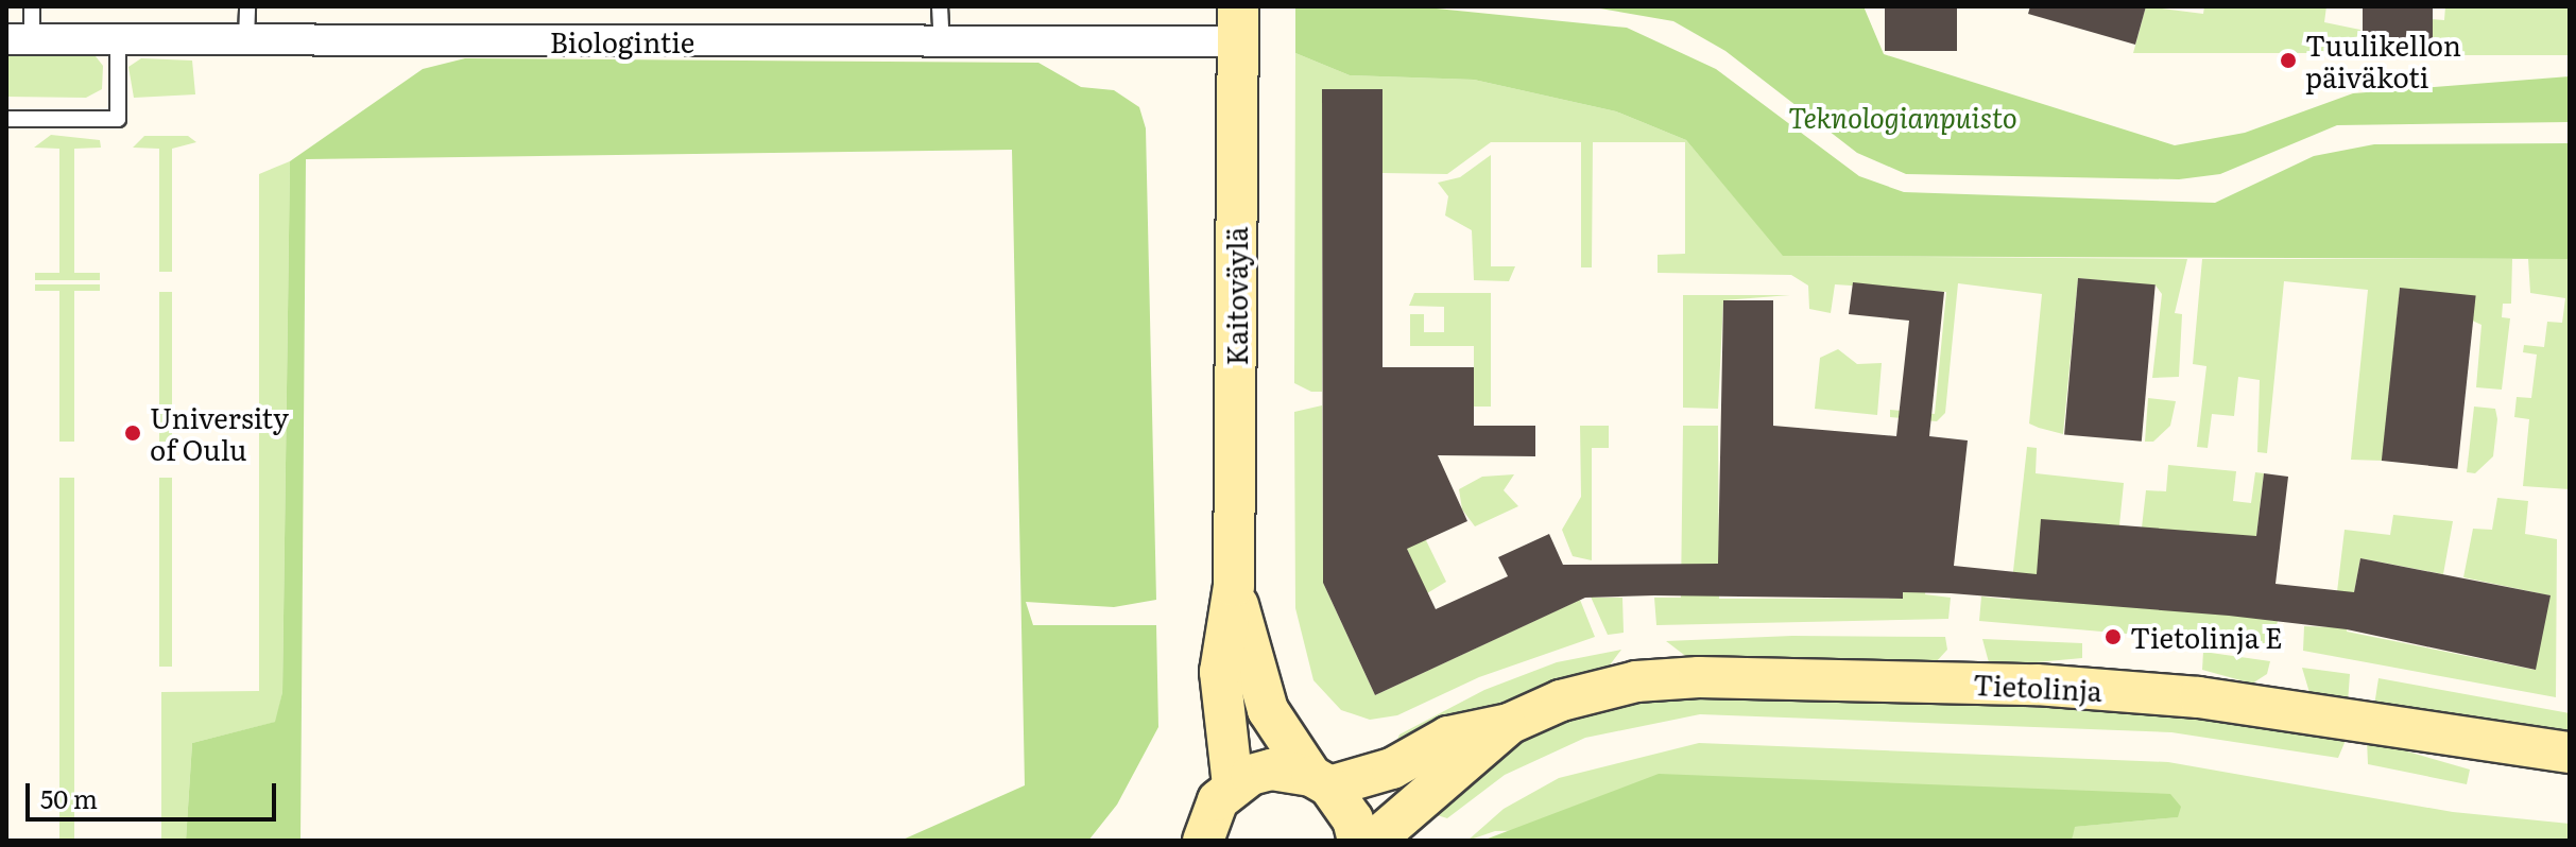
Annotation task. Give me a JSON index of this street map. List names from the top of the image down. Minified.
{"streets":{"street":["Biologintie","Kaitoväylä","Tietolinja"]},"crossings":[["Biologintie","Kaitoväylä"],["Kaitoväylä","Tietolinja"]],"parks":["Teknologianpuisto"],"places":["Tuulikellon päiväkoti","University of Oulu","Tietolinja E"],"scale_bar":"50 m"}
